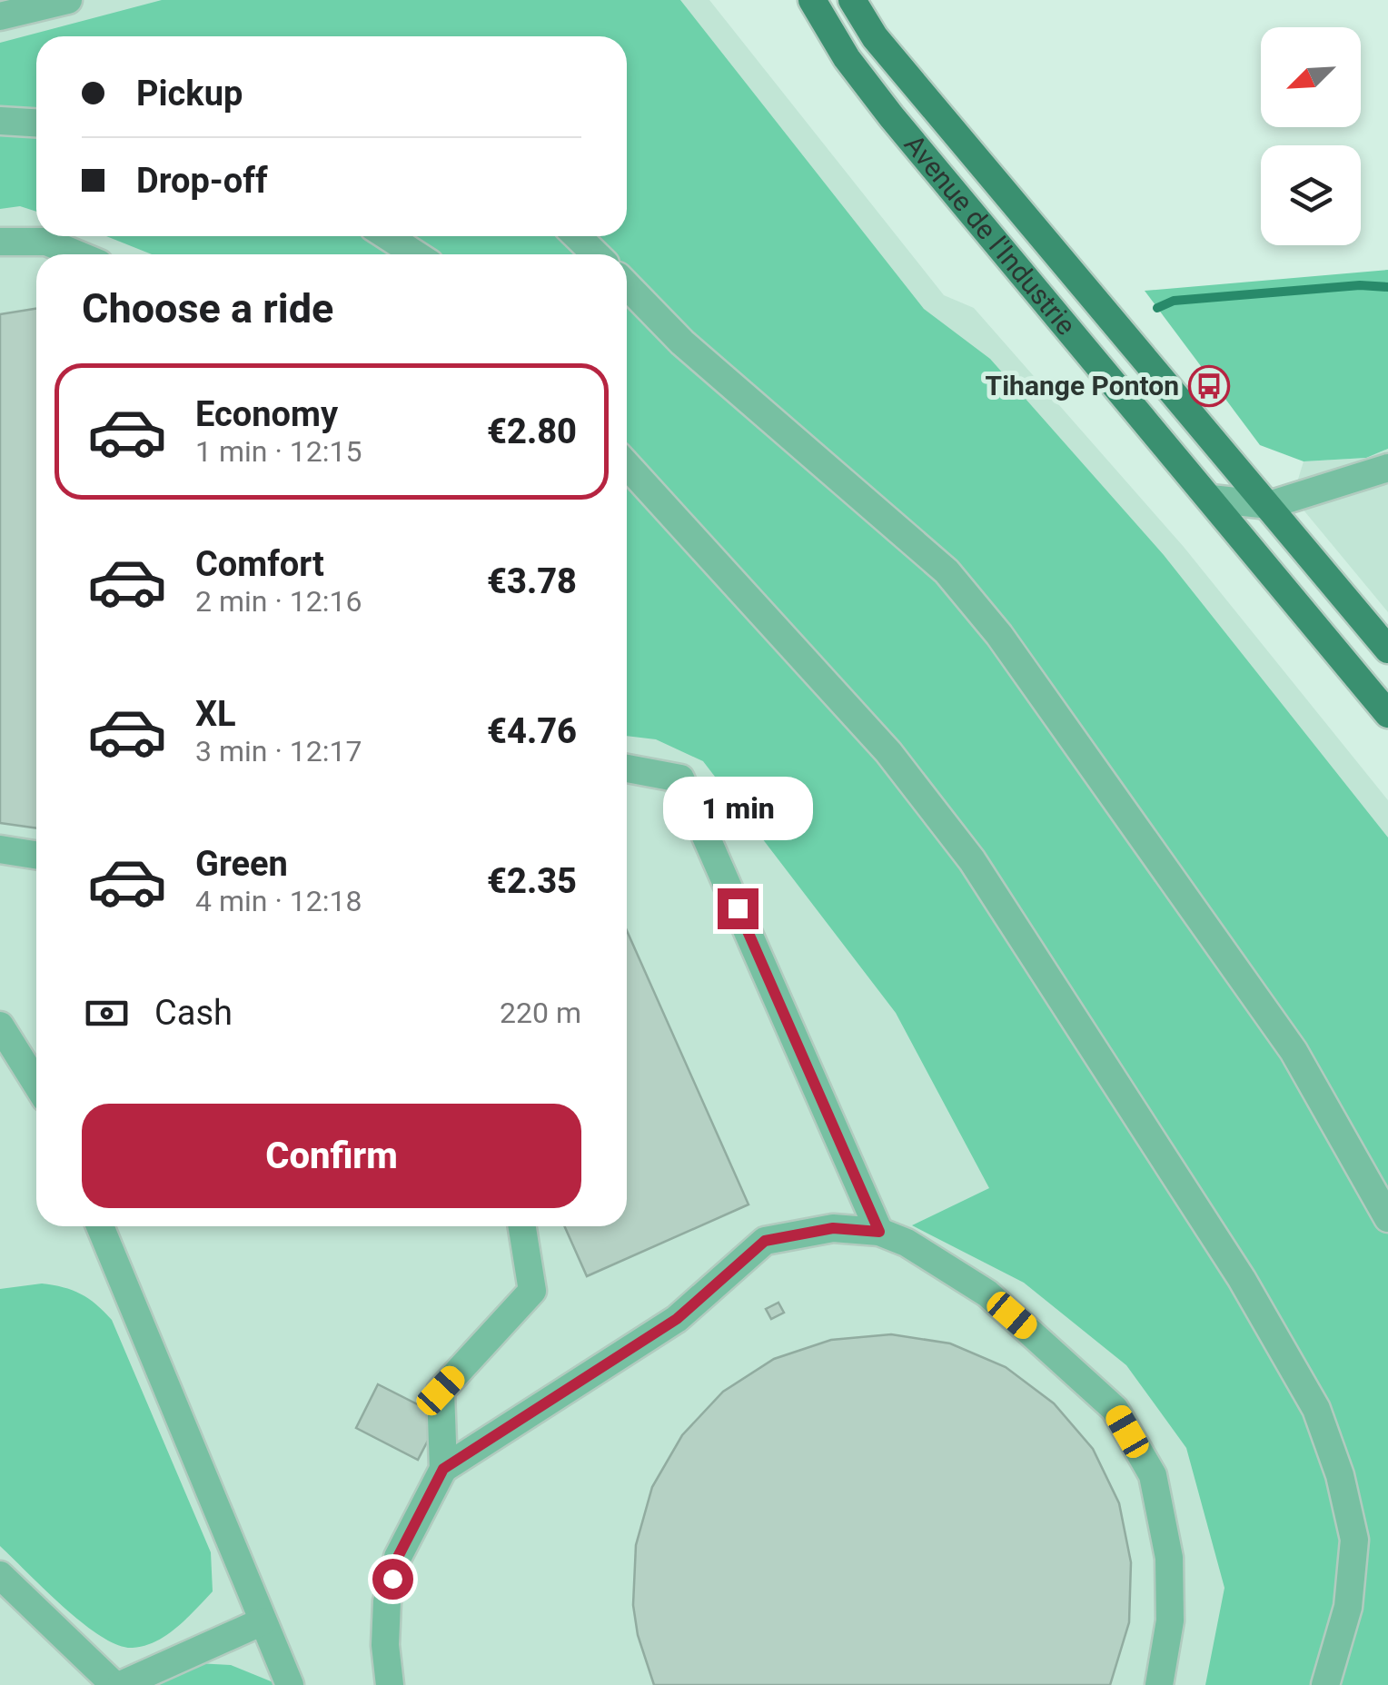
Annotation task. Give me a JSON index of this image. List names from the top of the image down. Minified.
{"streets":{"main road":["Avenue de l'Industrie"]},"places":{"bus stop":["Tihange Ponton"]},"north":"bottom left","page":{"banner":["Pickup","Drop-off"],"heading":"Choose a ride","list":[{"name":"Economy","note":"1 min · 12:15","value":"€2.80"},{"name":"Comfort","note":"2 min · 12:16","value":"€3.78"},{"name":"XL","note":"3 min · 12:17","value":"€4.76"},{"name":"Green","note":"4 min · 12:18","value":"€2.35"}],"bubble":"1 min","pay":["Cash","220 m"],"buttons":"Confirm"}}
